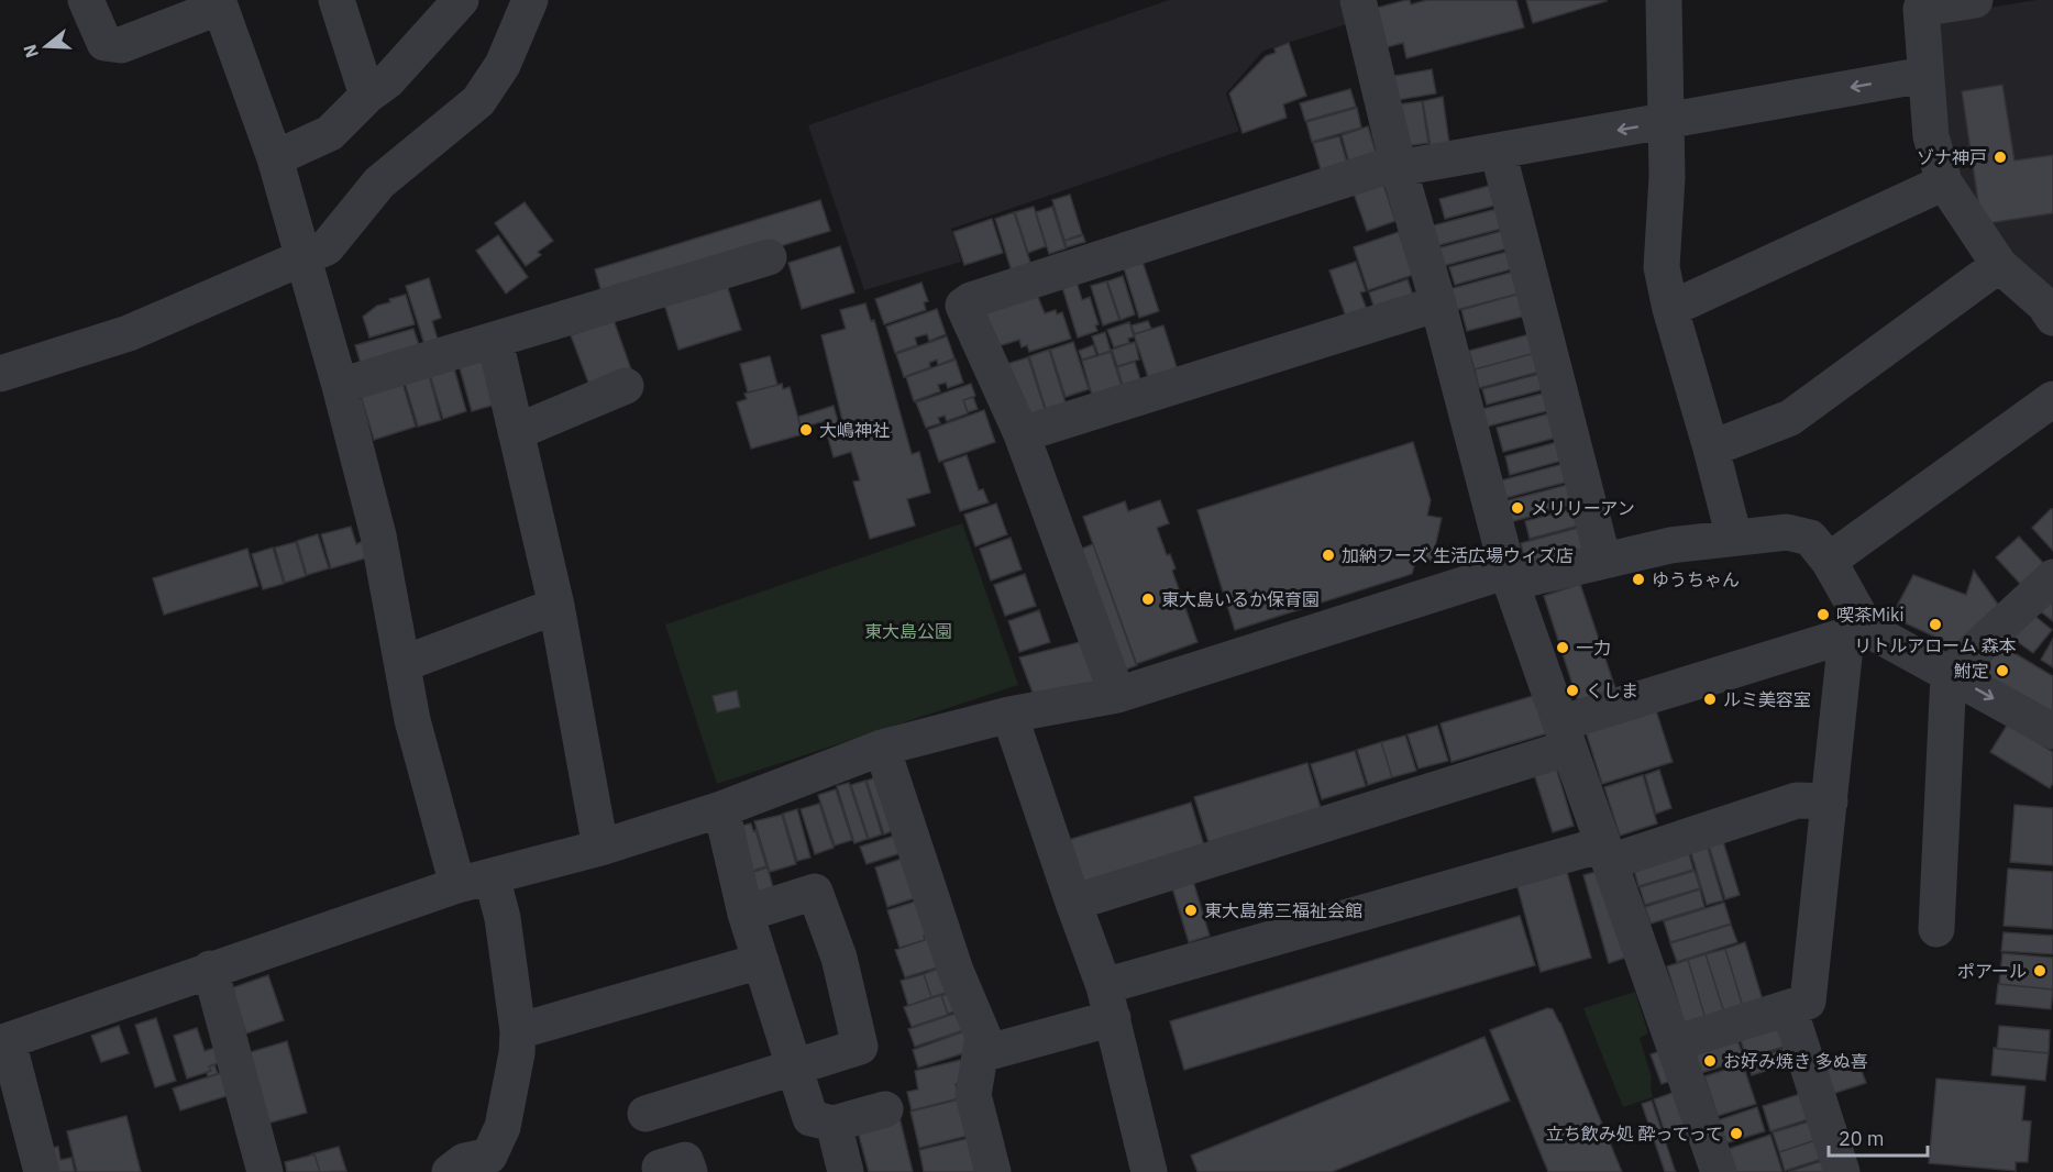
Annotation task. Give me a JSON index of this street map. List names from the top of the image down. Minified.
{"parks":["東大島公園"],"places":["ゾナ神戸","大嶋神社","メリリーアン","加納フーズ 生活広場ウィズ店","ゆうちゃん","東大島いるか保育園","喫茶Miki","リトルアローム 森本","一力","鮒定","くしま","ルミ美容室","東大島第三福祉会館","ポアール","お好み焼き 多ぬ喜","立ち飲み処 酔ってって"],"scale_bar":"20 m","north":"left"}
